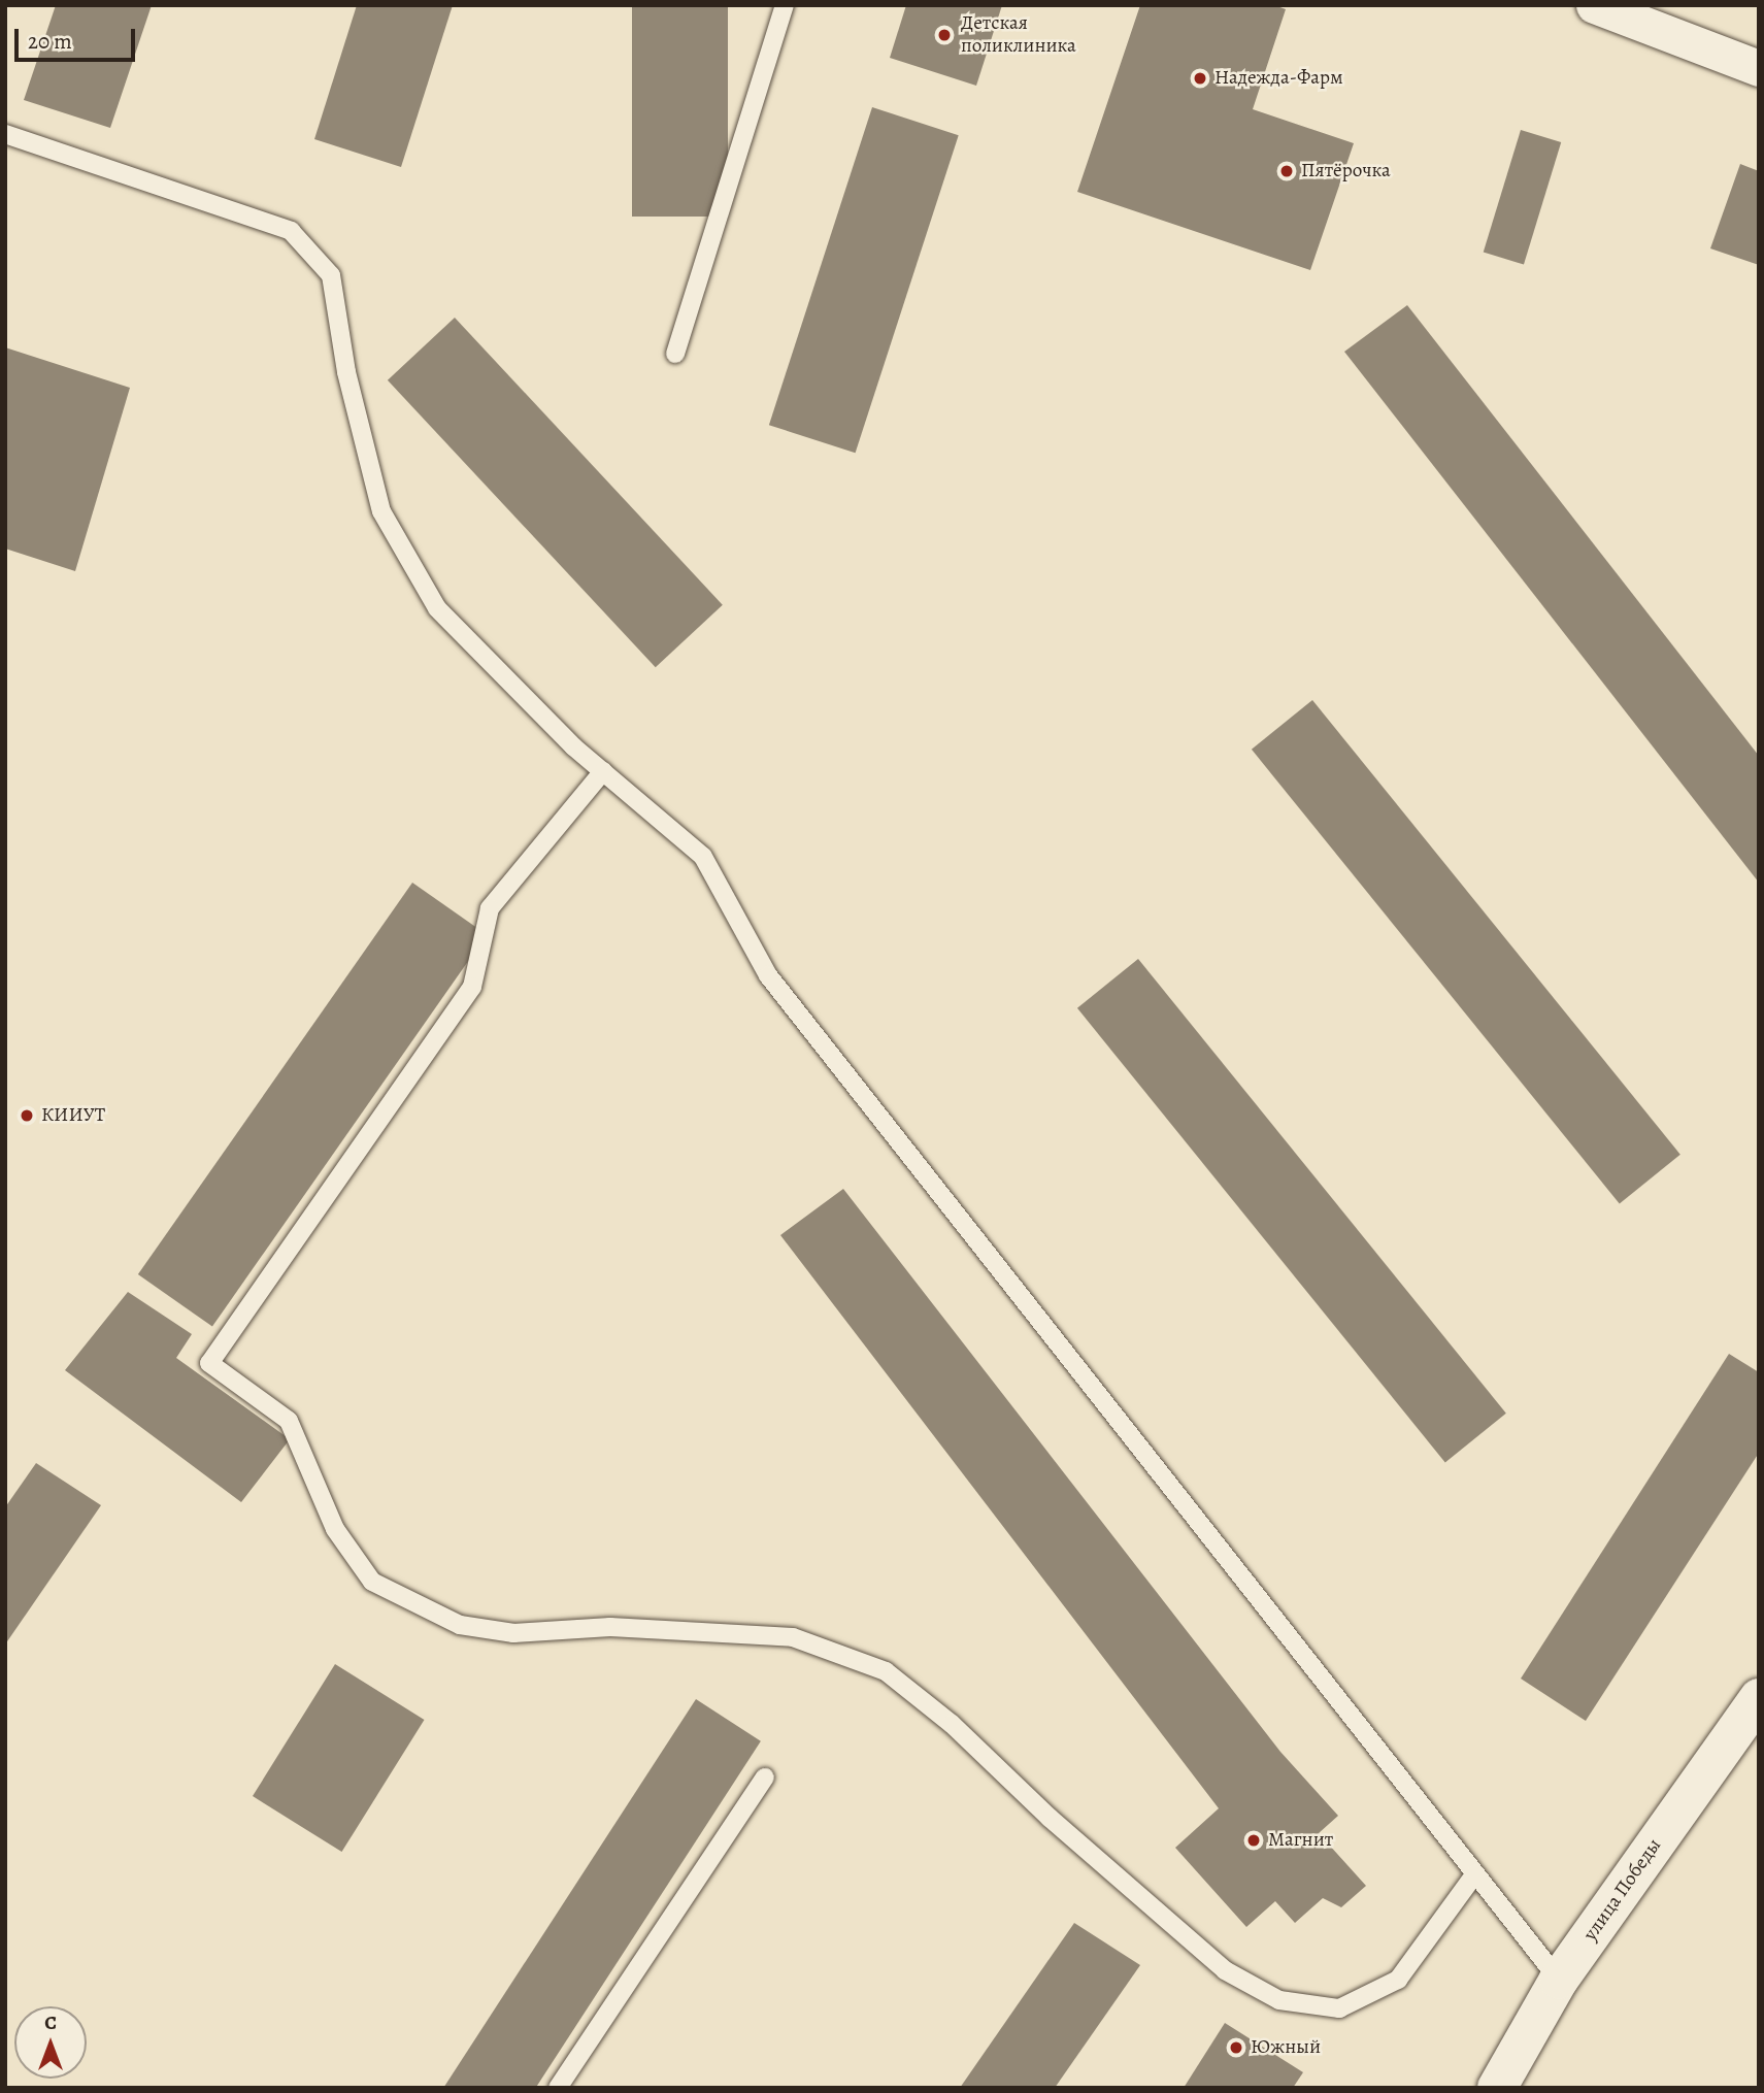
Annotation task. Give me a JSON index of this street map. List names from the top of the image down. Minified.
{"streets":{"street":["улица Победы"]},"places":["Детская поликлиника","Надежда-Фарм","Пятёрочка","КИИУТ","Магнит","Южный"],"scale_bar":"20 m","north":"top"}
